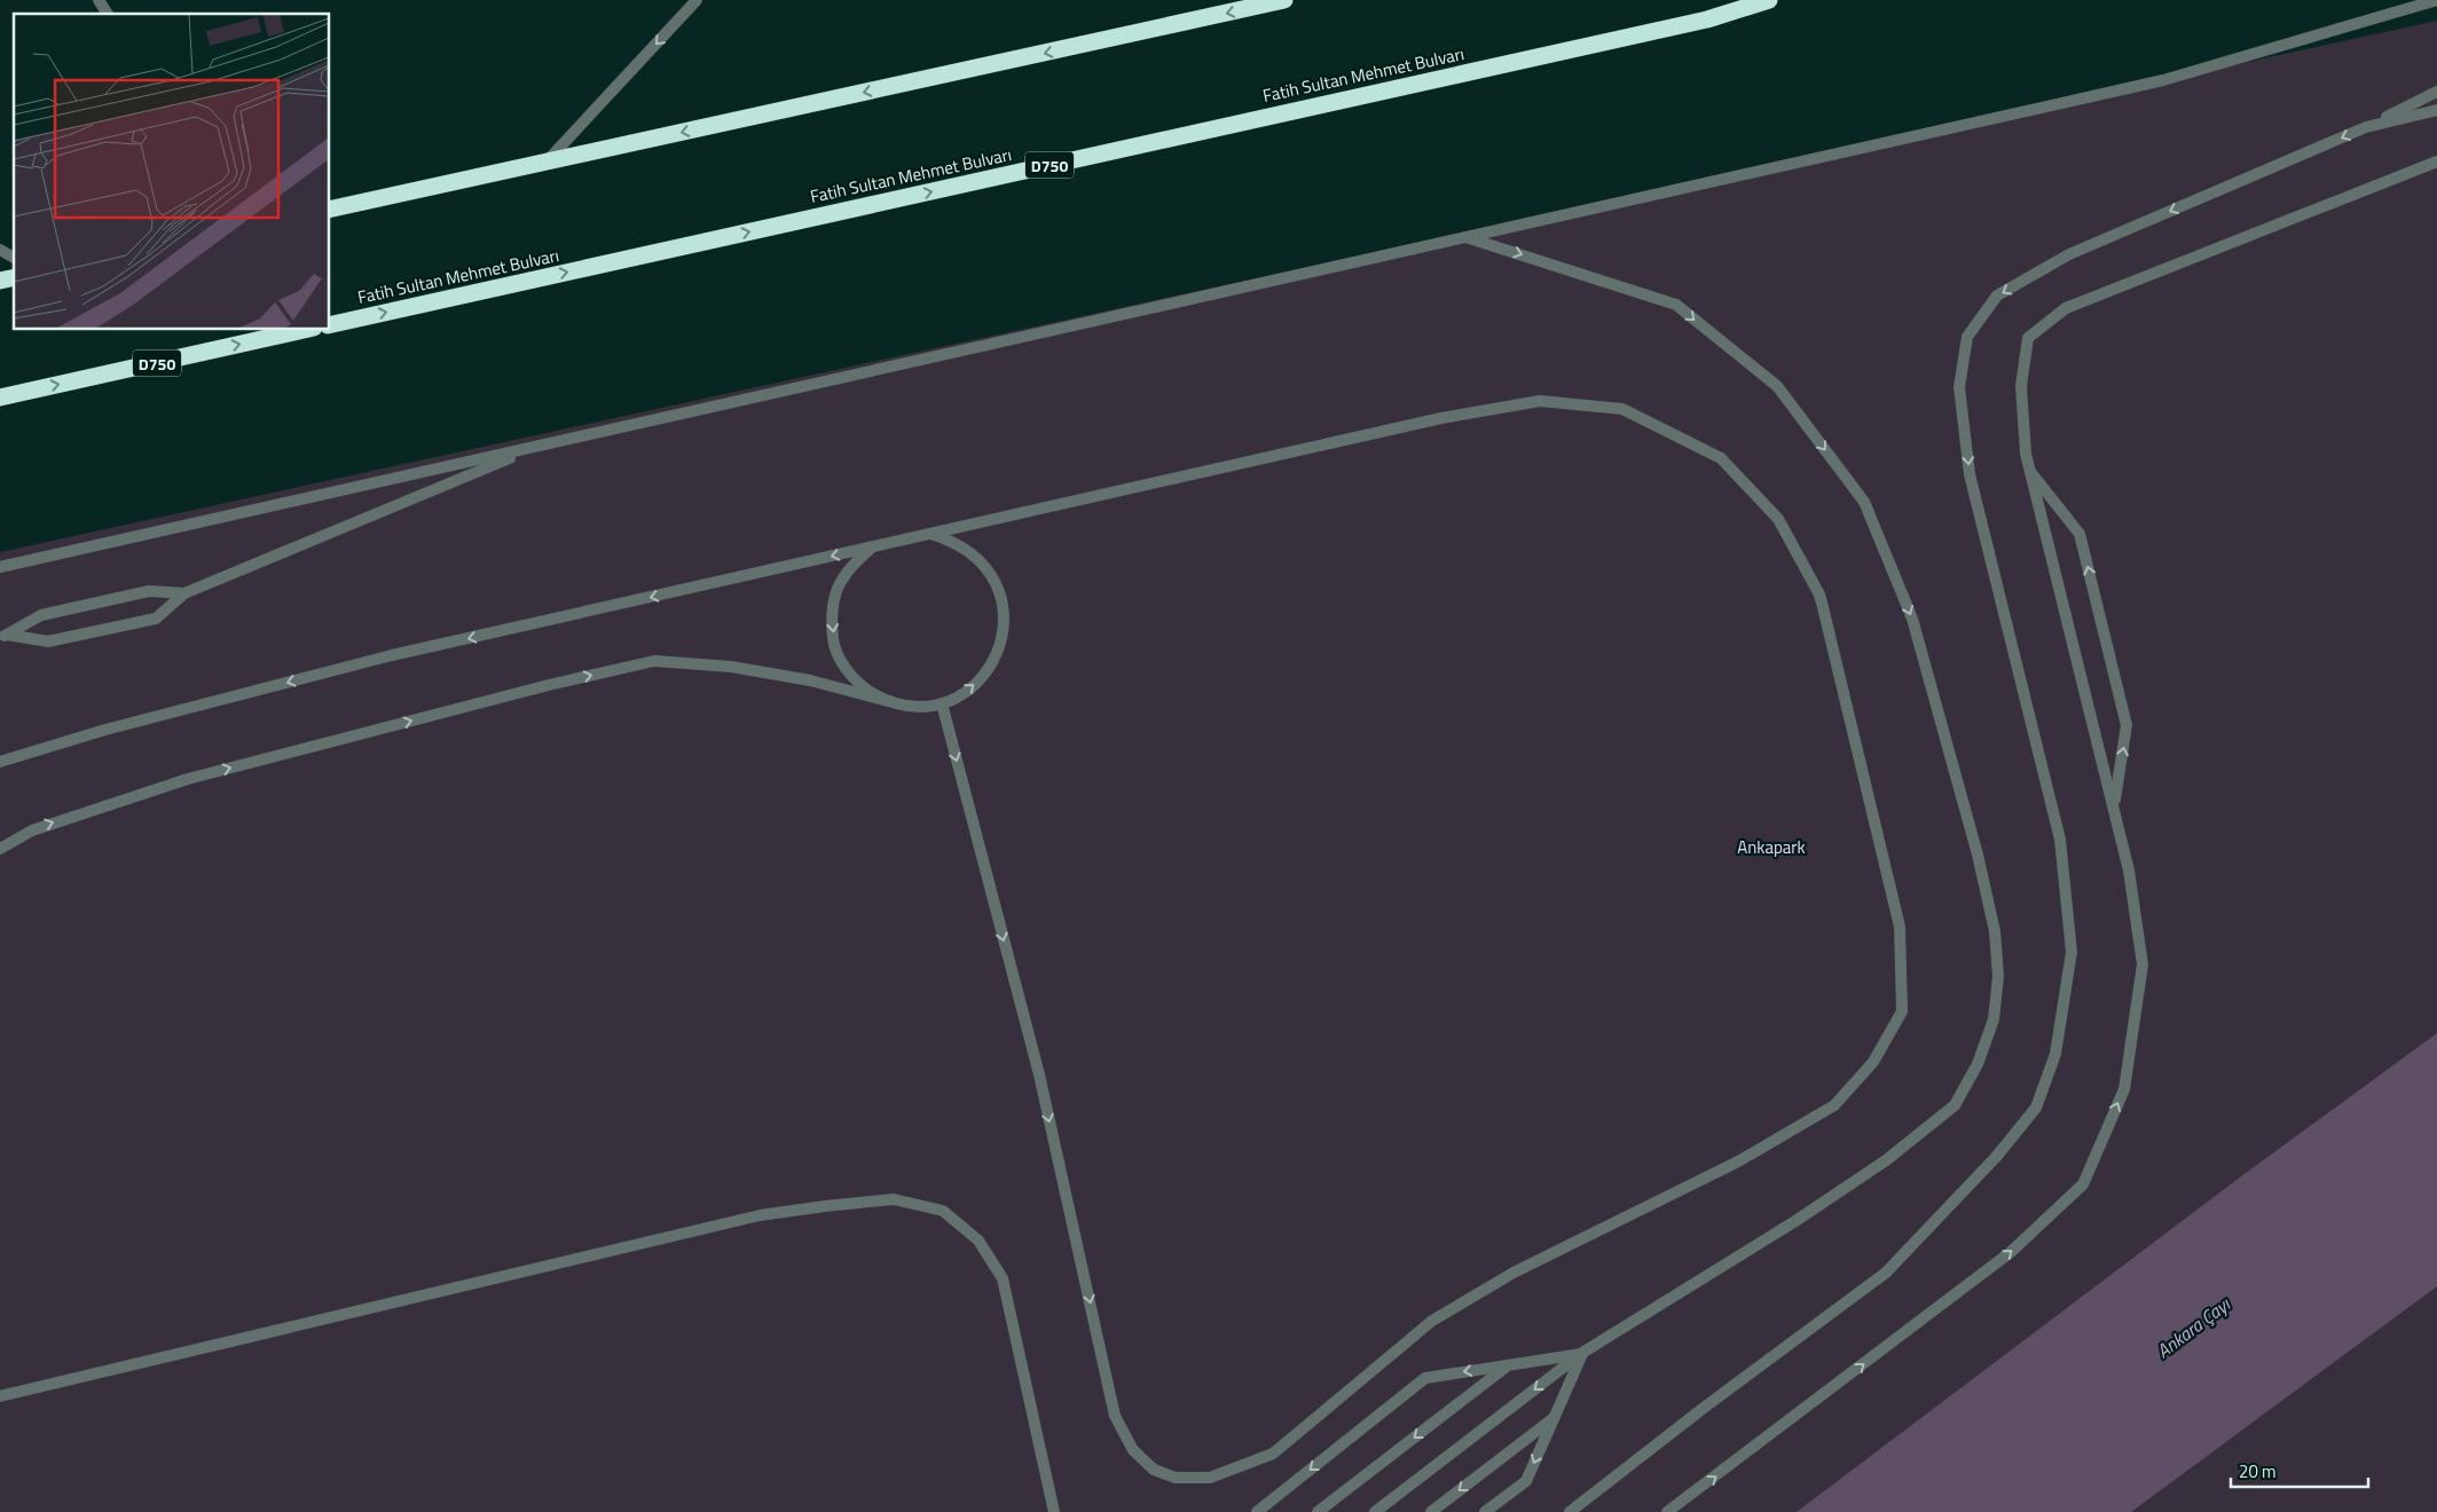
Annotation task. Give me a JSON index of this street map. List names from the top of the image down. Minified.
{"streets":{"highway":["Fatih Sultan Mehmet Bulvarı","D750"]},"water":["Ankara Çayı"],"parks":["Ankapark"],"scale_bar":"20 m"}
